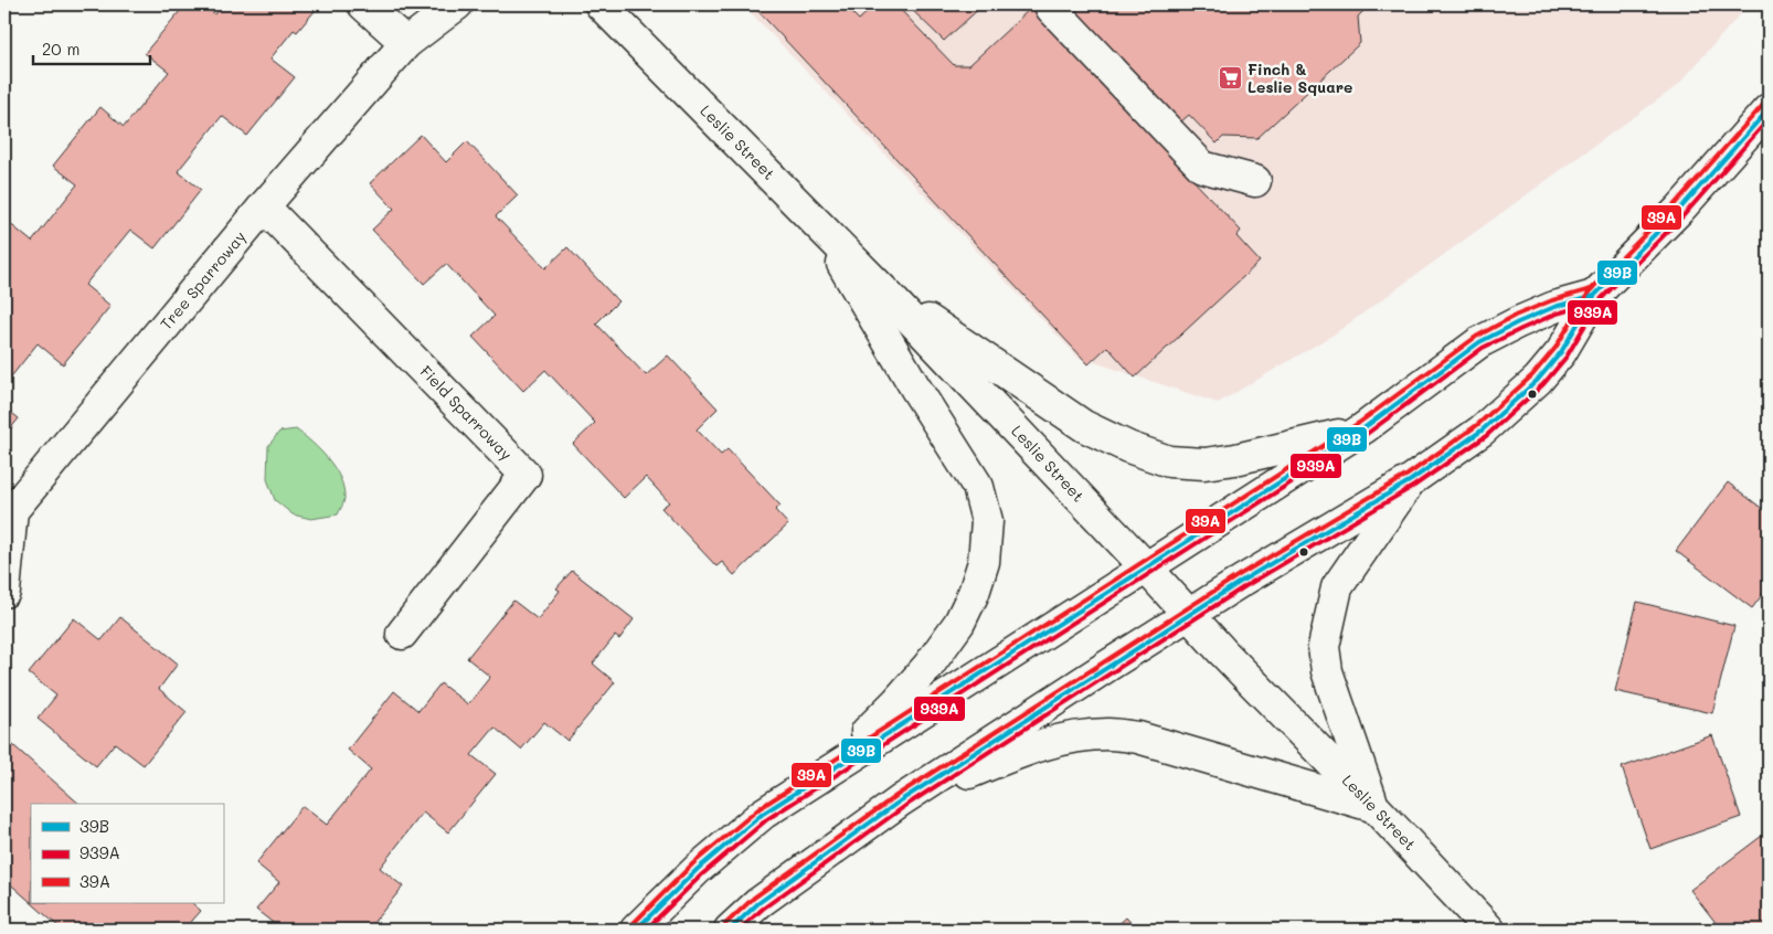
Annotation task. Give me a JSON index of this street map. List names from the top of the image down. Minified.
{"streets":{"main road":["Leslie Street","Tree Sparroway","Field Sparroway"]},"crossings":[["Tree Sparroway","Field Sparroway"]],"places":{"supermarket":["Finch & Leslie Square"]},"lines":["transit line 39A","transit line 39B","transit line 939A"],"legend":["39B","939A","39A"],"scale_bar":"20 m"}
